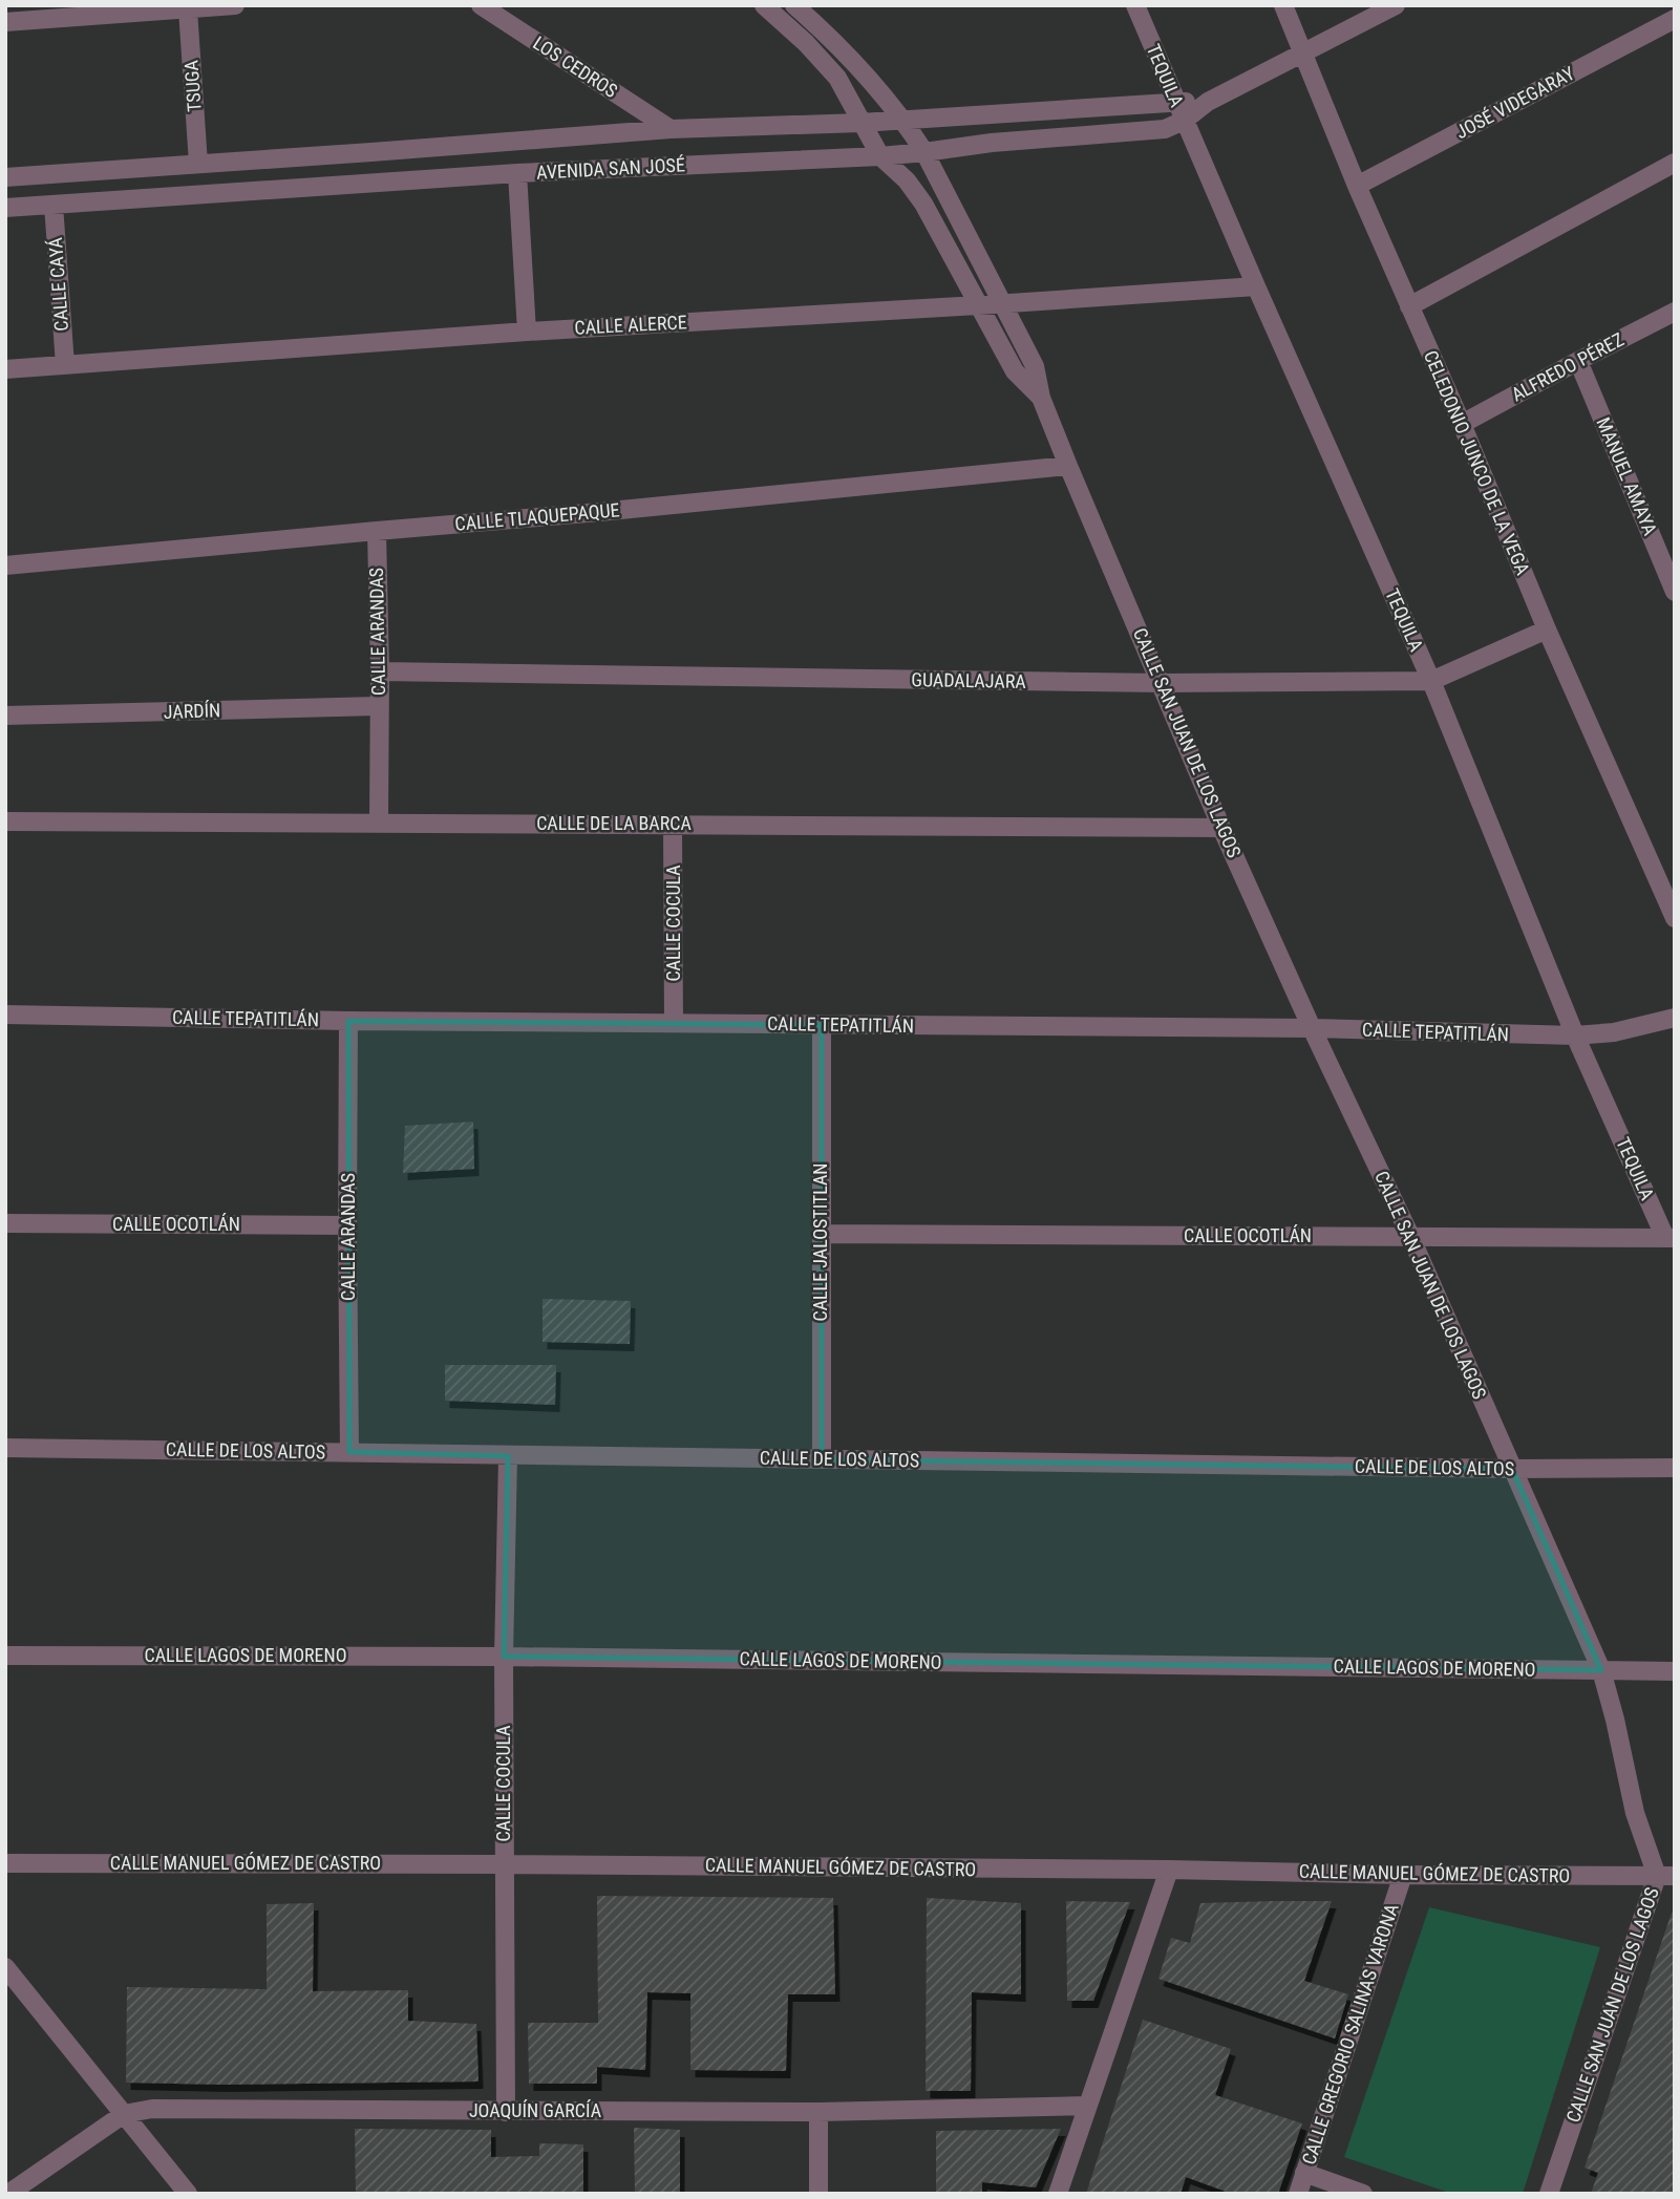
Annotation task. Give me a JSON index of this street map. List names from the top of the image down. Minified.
{"streets":{"street":["LOS CEDROS","TEQUILA","TSUGA","JOSÉ VIDEGARAY","AVENIDA SAN JOSÉ","CALLE CAYÁ","CALLE ALERCE","ALFREDO PÉREZ","CELEDONIO JUNCO DE LA VEGA","MANUEL AMAYA","CALLE TLAQUEPAQUE","CALLE ARANDAS","GUADALAJARA","JARDÍN","CALLE SAN JUAN DE LOS LAGOS","CALLE DE LA BARCA","CALLE COCULA","CALLE TEPATITLÁN","CALLE OCOTLÁN","CALLE JALOSTITLAN","CALLE DE LOS ALTOS","CALLE LAGOS DE MORENO","CALLE MANUEL GÓMEZ DE CASTRO","CALLE GREGORIO SALINAS VARONA","JOAQUÍN GARCÍA"]},"crossings":[["LOS CEDROS","AVENIDA SAN JOSÉ"],["TEQUILA","AVENIDA SAN JOSÉ"],["TEQUILA","CALLE ALERCE"],["TEQUILA","GUADALAJARA"],["TEQUILA","CALLE TEPATITLÁN"],["TEQUILA","CALLE OCOTLÁN"],["TSUGA","AVENIDA SAN JOSÉ"],["JOSÉ VIDEGARAY","CELEDONIO JUNCO DE LA VEGA"],["AVENIDA SAN JOSÉ","CALLE CAYÁ"],["AVENIDA SAN JOSÉ","CELEDONIO JUNCO DE LA VEGA"],["AVENIDA SAN JOSÉ","CALLE SAN JUAN DE LOS LAGOS"],["CALLE CAYÁ","CALLE ALERCE"],["CALLE ALERCE","CALLE SAN JUAN DE LOS LAGOS"],["ALFREDO PÉREZ","CELEDONIO JUNCO DE LA VEGA"],["ALFREDO PÉREZ","MANUEL AMAYA"],["CELEDONIO JUNCO DE LA VEGA","GUADALAJARA"],["CALLE TLAQUEPAQUE","CALLE ARANDAS"],["CALLE TLAQUEPAQUE","CALLE SAN JUAN DE LOS LAGOS"],["CALLE ARANDAS","GUADALAJARA"],["CALLE ARANDAS","JARDÍN"],["CALLE ARANDAS","CALLE DE LA BARCA"],["CALLE ARANDAS","CALLE TEPATITLÁN"],["CALLE ARANDAS","CALLE OCOTLÁN"],["CALLE ARANDAS","CALLE DE LOS ALTOS"],["GUADALAJARA","CALLE SAN JUAN DE LOS LAGOS"],["CALLE SAN JUAN DE LOS LAGOS","CALLE DE LA BARCA"],["CALLE SAN JUAN DE LOS LAGOS","CALLE TEPATITLÁN"],["CALLE SAN JUAN DE LOS LAGOS","CALLE OCOTLÁN"],["CALLE SAN JUAN DE LOS LAGOS","CALLE DE LOS ALTOS"],["CALLE SAN JUAN DE LOS LAGOS","CALLE LAGOS DE MORENO"],["CALLE SAN JUAN DE LOS LAGOS","CALLE MANUEL GÓMEZ DE CASTRO"],["CALLE DE LA BARCA","CALLE COCULA"],["CALLE COCULA","CALLE TEPATITLÁN"],["CALLE COCULA","CALLE DE LOS ALTOS"],["CALLE COCULA","CALLE LAGOS DE MORENO"],["CALLE COCULA","CALLE MANUEL GÓMEZ DE CASTRO"],["CALLE COCULA","JOAQUÍN GARCÍA"],["CALLE TEPATITLÁN","CALLE JALOSTITLAN"],["CALLE OCOTLÁN","CALLE JALOSTITLAN"],["CALLE JALOSTITLAN","CALLE DE LOS ALTOS"],["CALLE MANUEL GÓMEZ DE CASTRO","CALLE GREGORIO SALINAS VARONA"]]}
